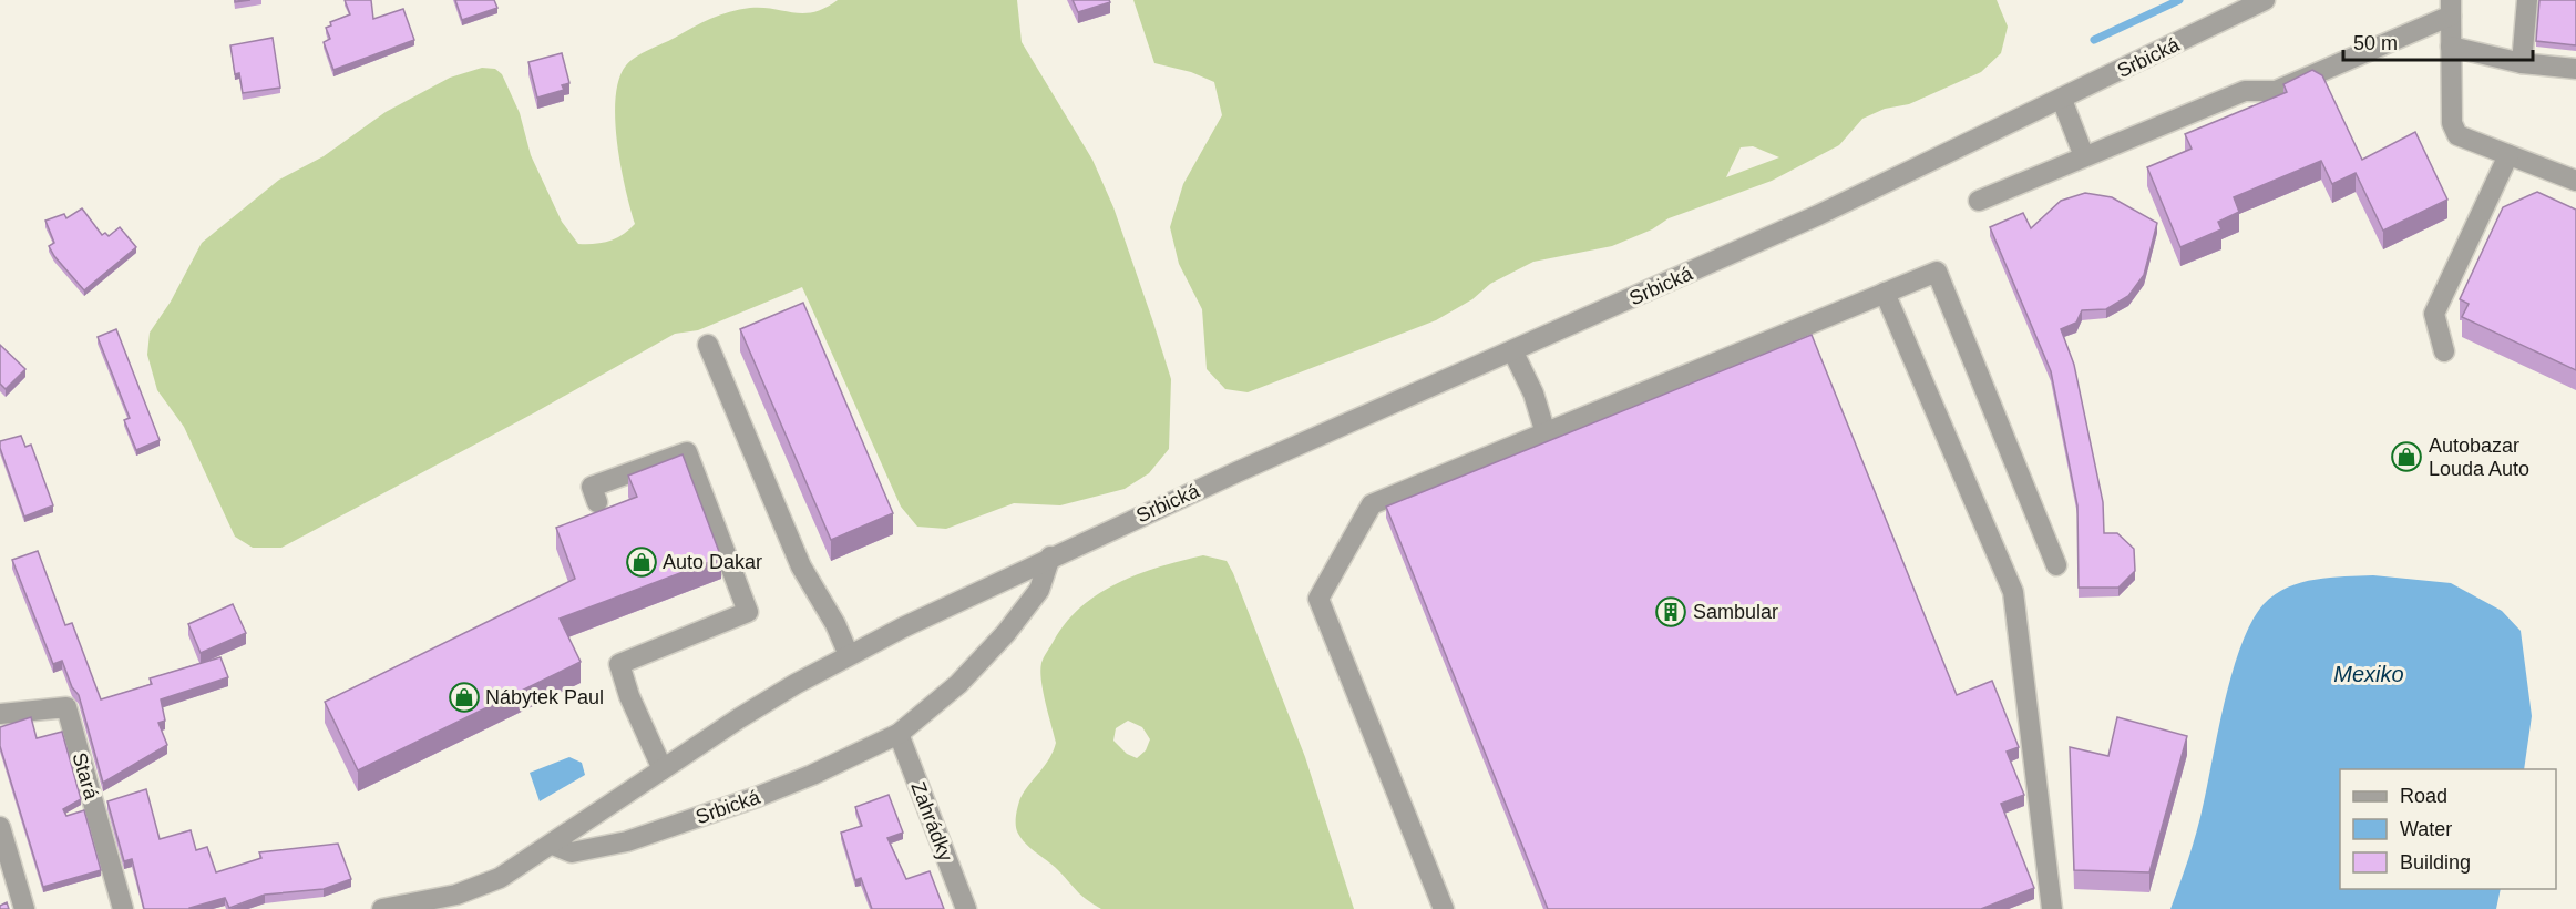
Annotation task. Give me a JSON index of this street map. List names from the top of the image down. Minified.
{"streets":{"street":["Srbická","Stará","Zahrádky"]},"crossings":[["Srbická","Zahrádky"]],"water":["Mexiko"],"places":{"shop":["Autobazar Louda Auto","Auto Dakar","Nábytek Paul"],"building":["Sambular"]},"legend":["Road","Water","Building"],"scale_bar":"50 m"}
